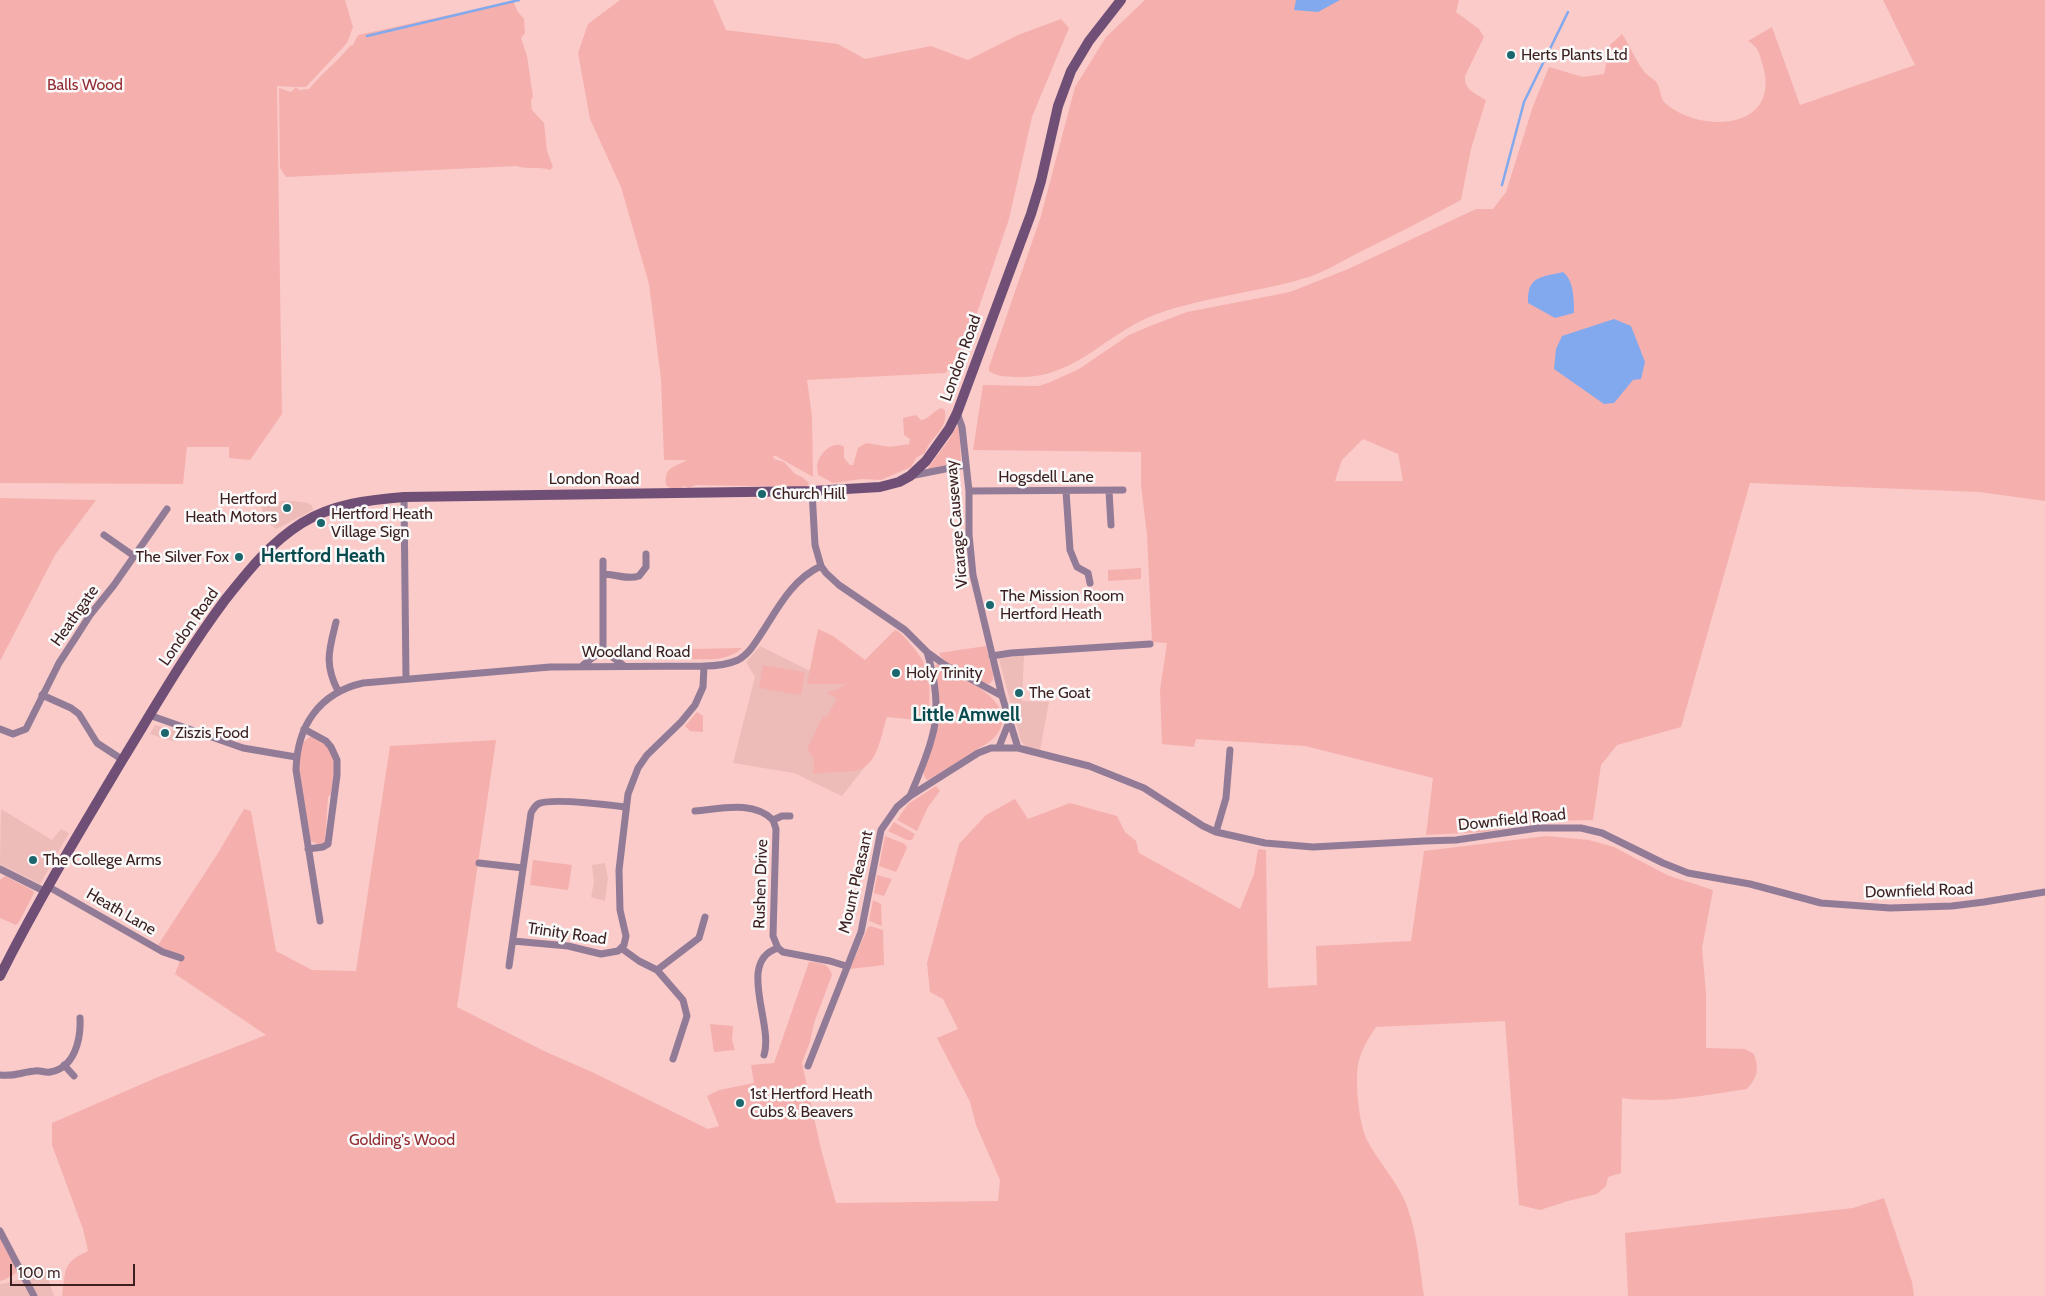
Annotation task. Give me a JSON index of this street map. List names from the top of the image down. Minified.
{"streets":{"main road":["London Road"],"street":["Hogsdell Lane","Vicarage Causeway","Heathgate","Woodland Road","Downfield Road","Mount Pleasant","Rushen Drive","Heath Lane","Trinity Road"]},"crossings":[["London Road","Vicarage Causeway"],["London Road","Heath Lane"],["Hogsdell Lane","Vicarage Causeway"],["Vicarage Causeway","Downfield Road"],["Woodland Road","Trinity Road"],["Downfield Road","Mount Pleasant"],["Mount Pleasant","Rushen Drive"]],"districts":["Hertford Heath","Little Amwell"],"parks":["Balls Wood","Golding's Wood"],"places":["Herts Plants Ltd","Church Hill","Hertford Heath Motors","Hertford Heath Village Sign","The Silver Fox","The Mission Room Hertford Heath","Holy Trinity","The Goat","Ziszis Food","The College Arms","1st Hertford Heath Cubs & Beavers"],"scale_bar":"100 m"}
